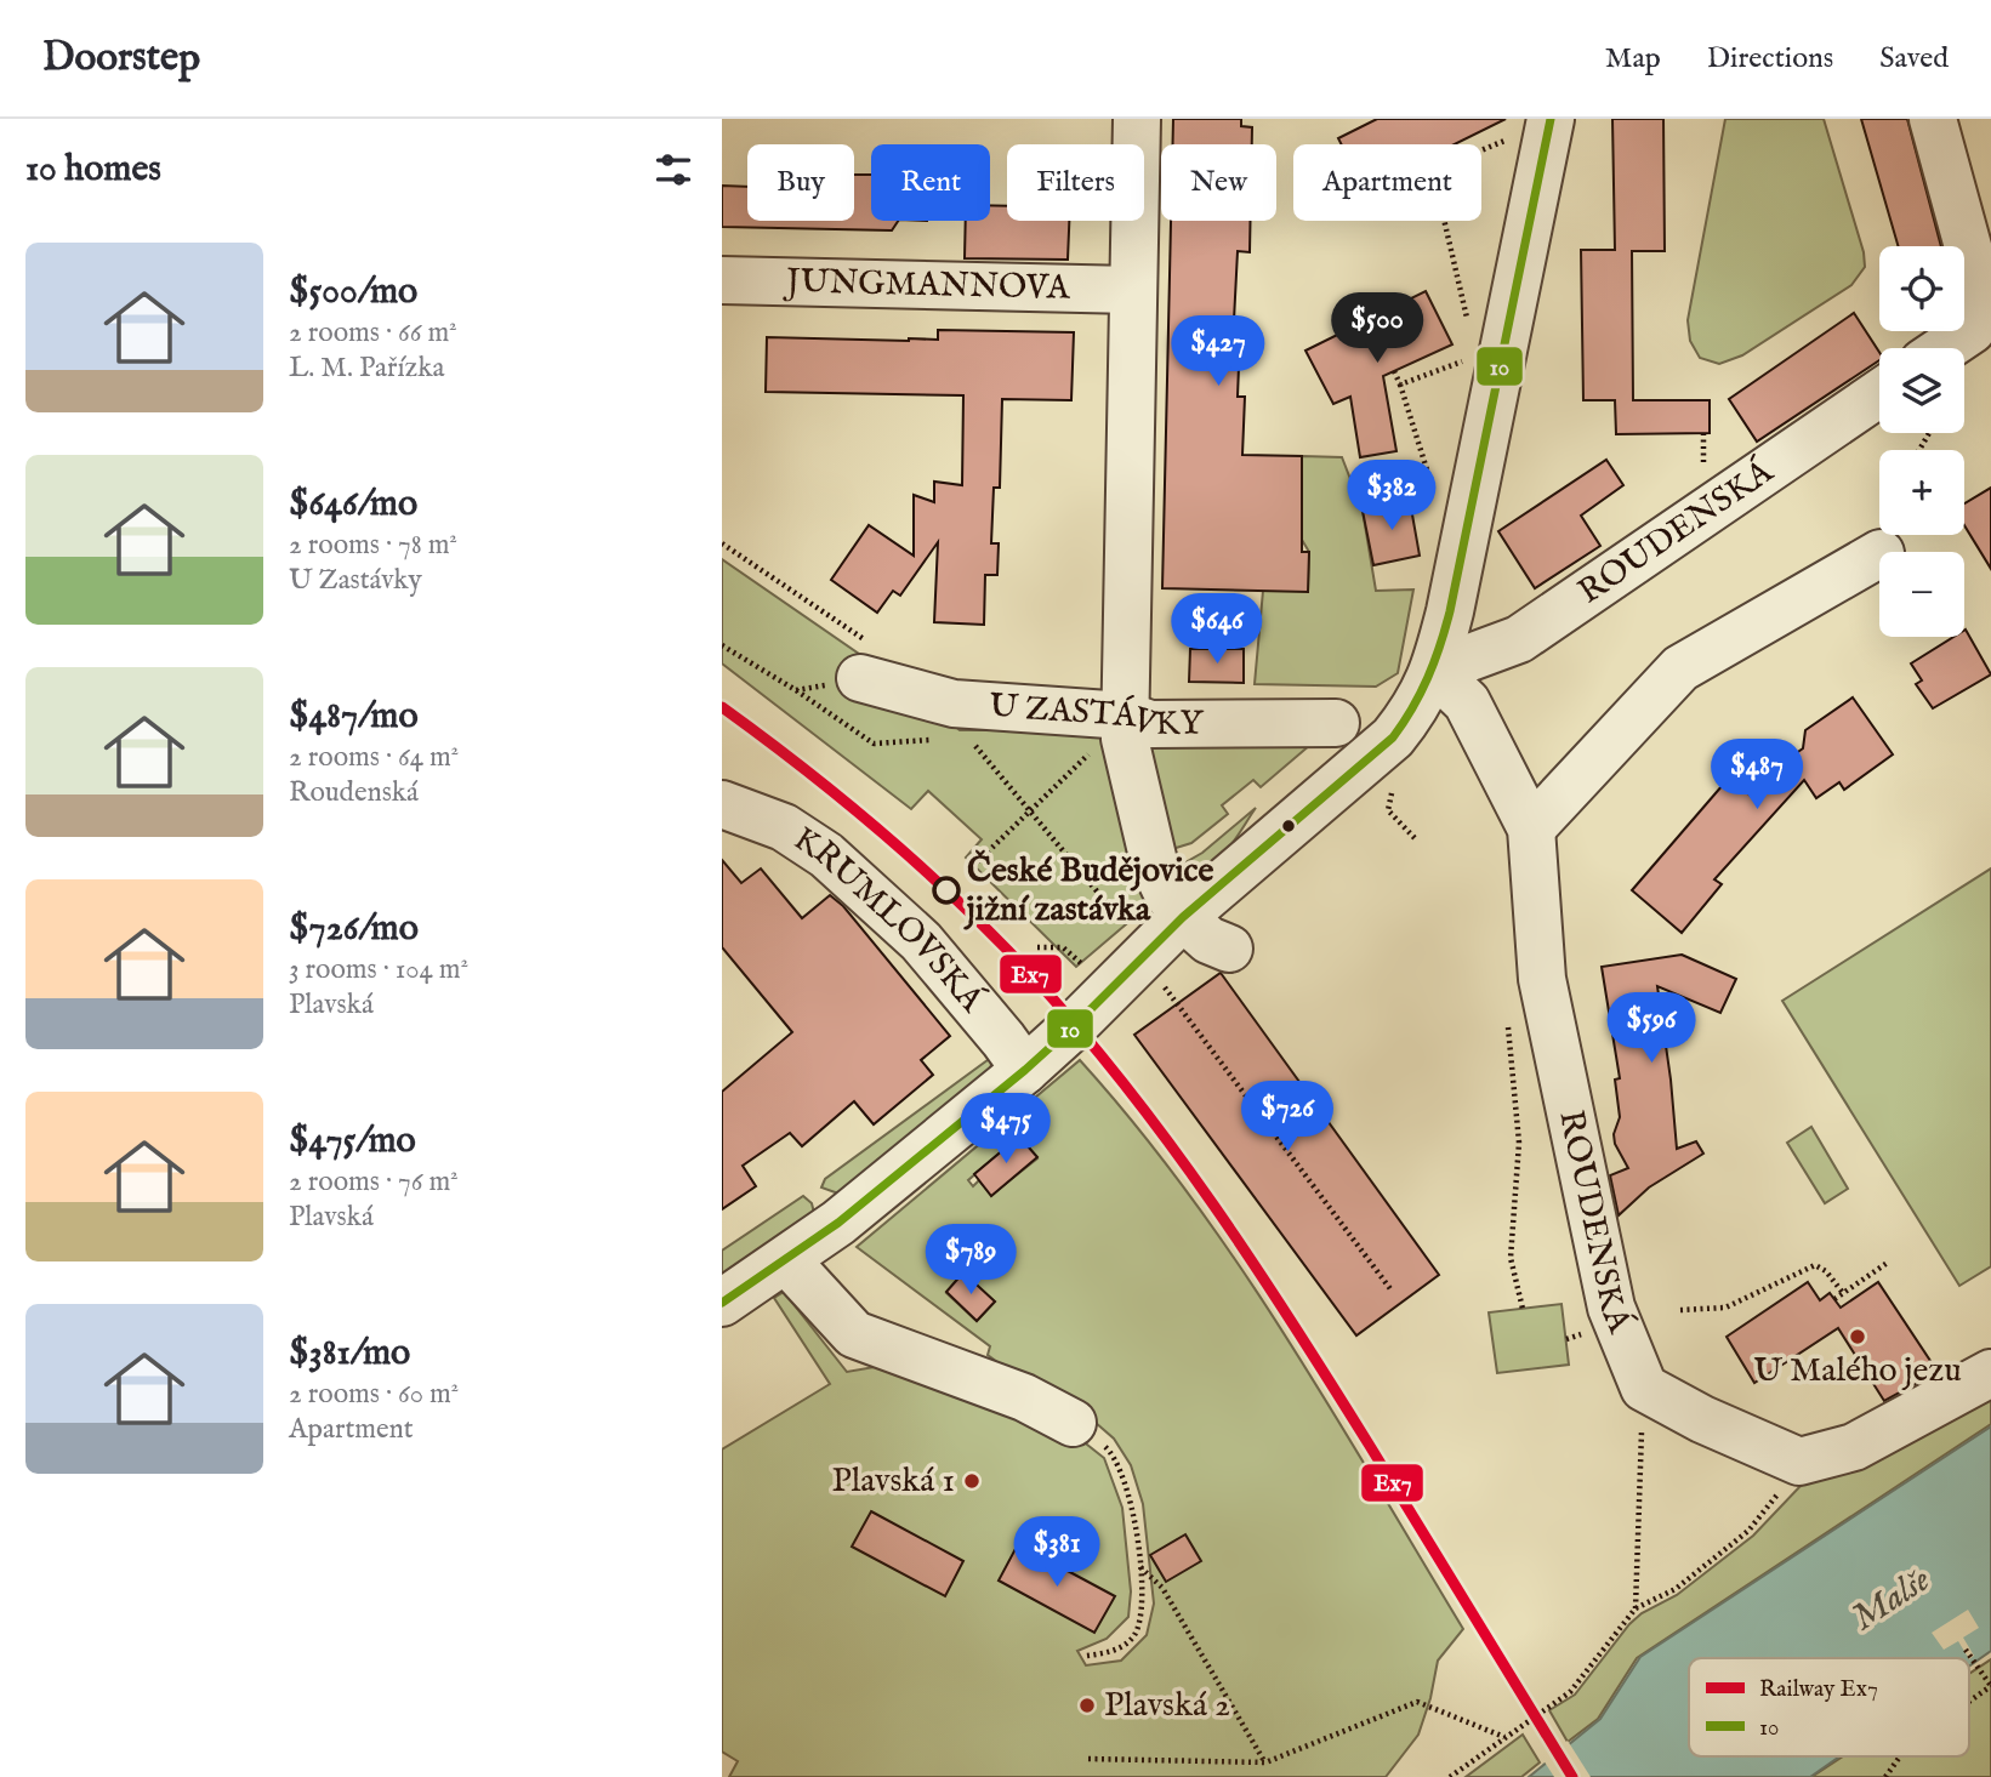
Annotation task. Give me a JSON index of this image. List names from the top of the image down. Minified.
{"streets":{"street":["JUNGMANNOVA","ROUDENSKÁ","U ZASTÁVKY","KRUMLOVSKÁ"]},"water":["Malše"],"places":["České Budějovice jižní zastávka","U Malého jezu","Plavská 1","Plavská 2"],"lines":["transit line 10","rail line Ex7"],"legend":["Railway Ex7","10"],"page":{"header":"Doorstep","nav":["Map","Directions","Saved"],"heading":"10 homes","chip":["Buy","Rent","Filters","New","Apartment"],"list":[{"name":"$500/mo","note":"2 rooms · 66 m² · L. M. Pařízka"},{"name":"$646/mo","note":"2 rooms · 78 m² · U Zastávky"},{"name":"$487/mo","note":"2 rooms · 64 m² · Roudenská"},{"name":"$726/mo","note":"3 rooms · 104 m² · Plavská"},{"name":"$475/mo","note":"2 rooms · 76 m² · Plavská"},{"name":"$381/mo","note":"2 rooms · 60 m² · Apartment"}],"map_buttons":["+","−"],"price":["$500","$427","$382","$646","$487","$596","$726","$475","$789","$381"]}}
